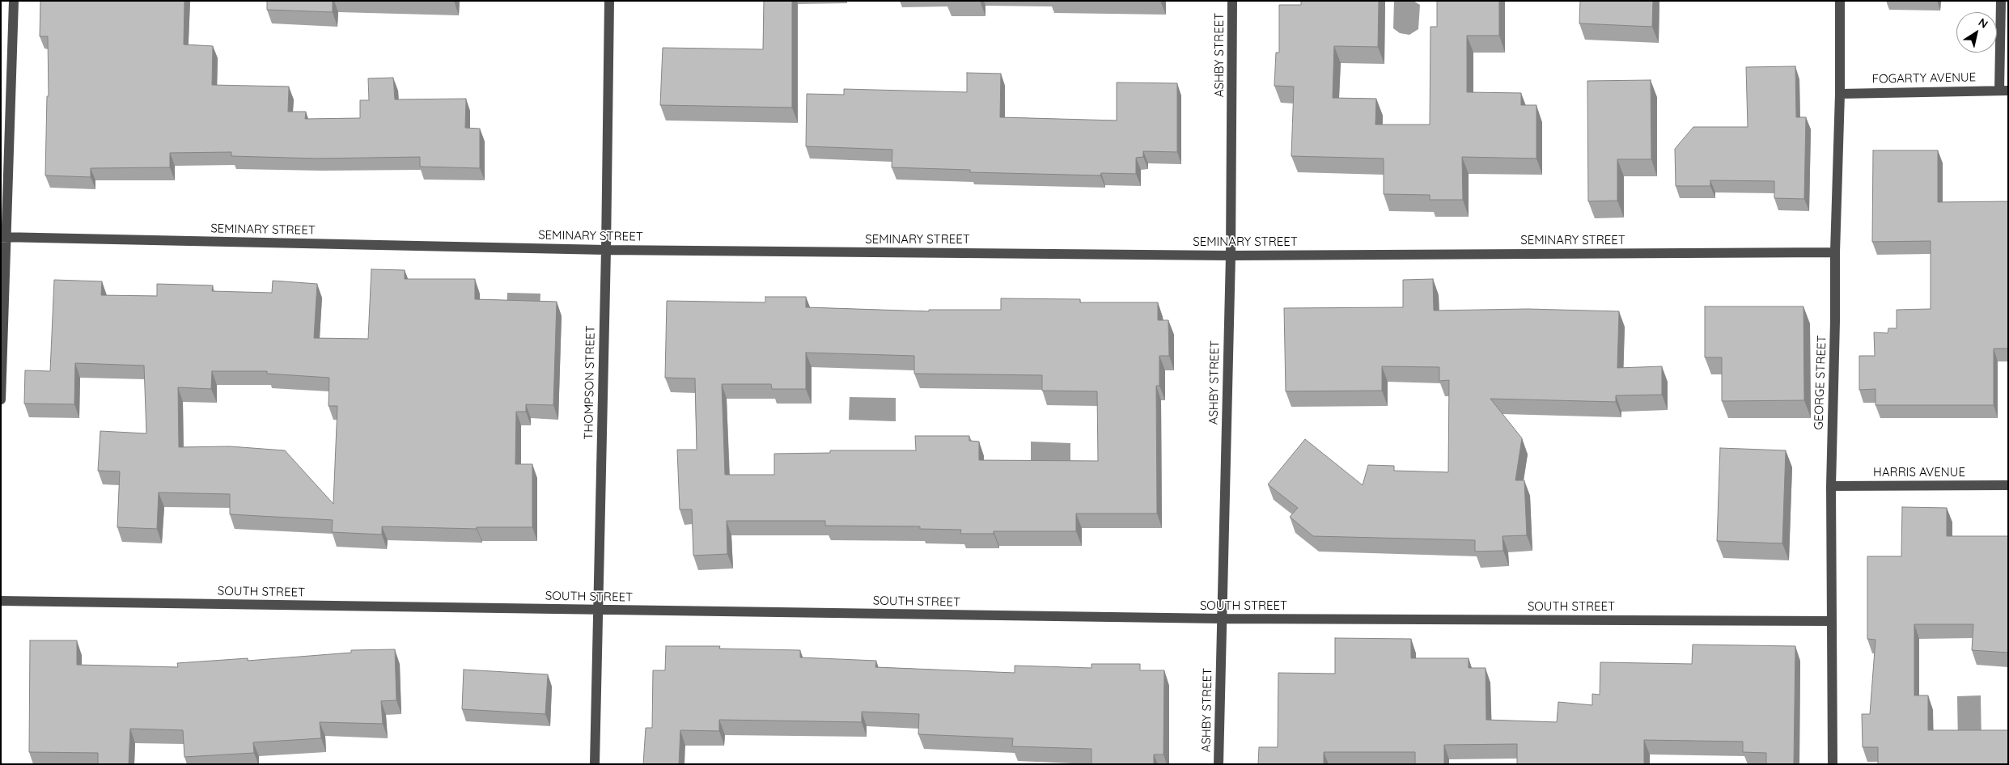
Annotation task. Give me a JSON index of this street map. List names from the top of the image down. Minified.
{"streets":{"street":["ASHBY STREET","FOGARTY AVENUE","SEMINARY STREET","THOMPSON STREET","GEORGE STREET","HARRIS AVENUE","SOUTH STREET"]},"crossings":[["ASHBY STREET","SEMINARY STREET"],["ASHBY STREET","SOUTH STREET"],["FOGARTY AVENUE","GEORGE STREET"],["SEMINARY STREET","THOMPSON STREET"],["SEMINARY STREET","GEORGE STREET"],["THOMPSON STREET","SOUTH STREET"],["GEORGE STREET","HARRIS AVENUE"],["GEORGE STREET","SOUTH STREET"]],"north":"top right"}
